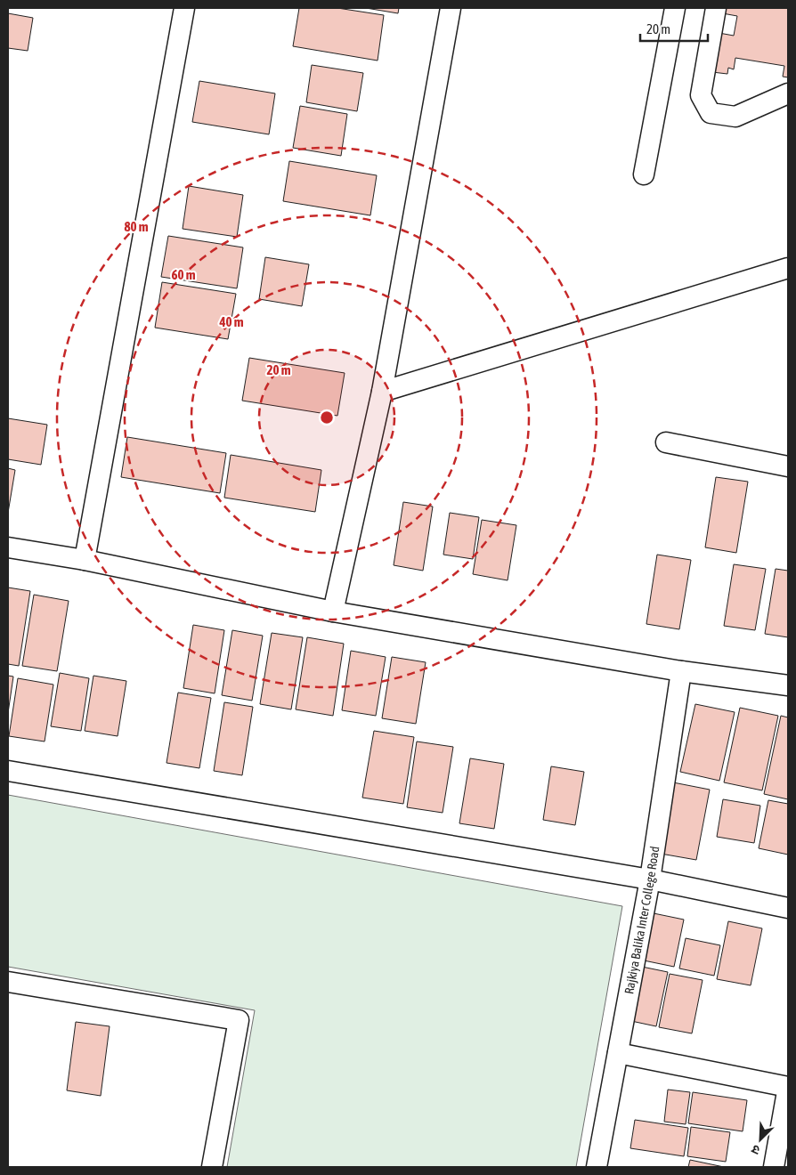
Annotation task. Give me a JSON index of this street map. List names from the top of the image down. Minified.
{"streets":{"street":["Rajkiya Balika Inter College Road"]},"scale_bar":"20 m","north":"bottom left","rings":["80 m","60 m","40 m","20 m"]}
